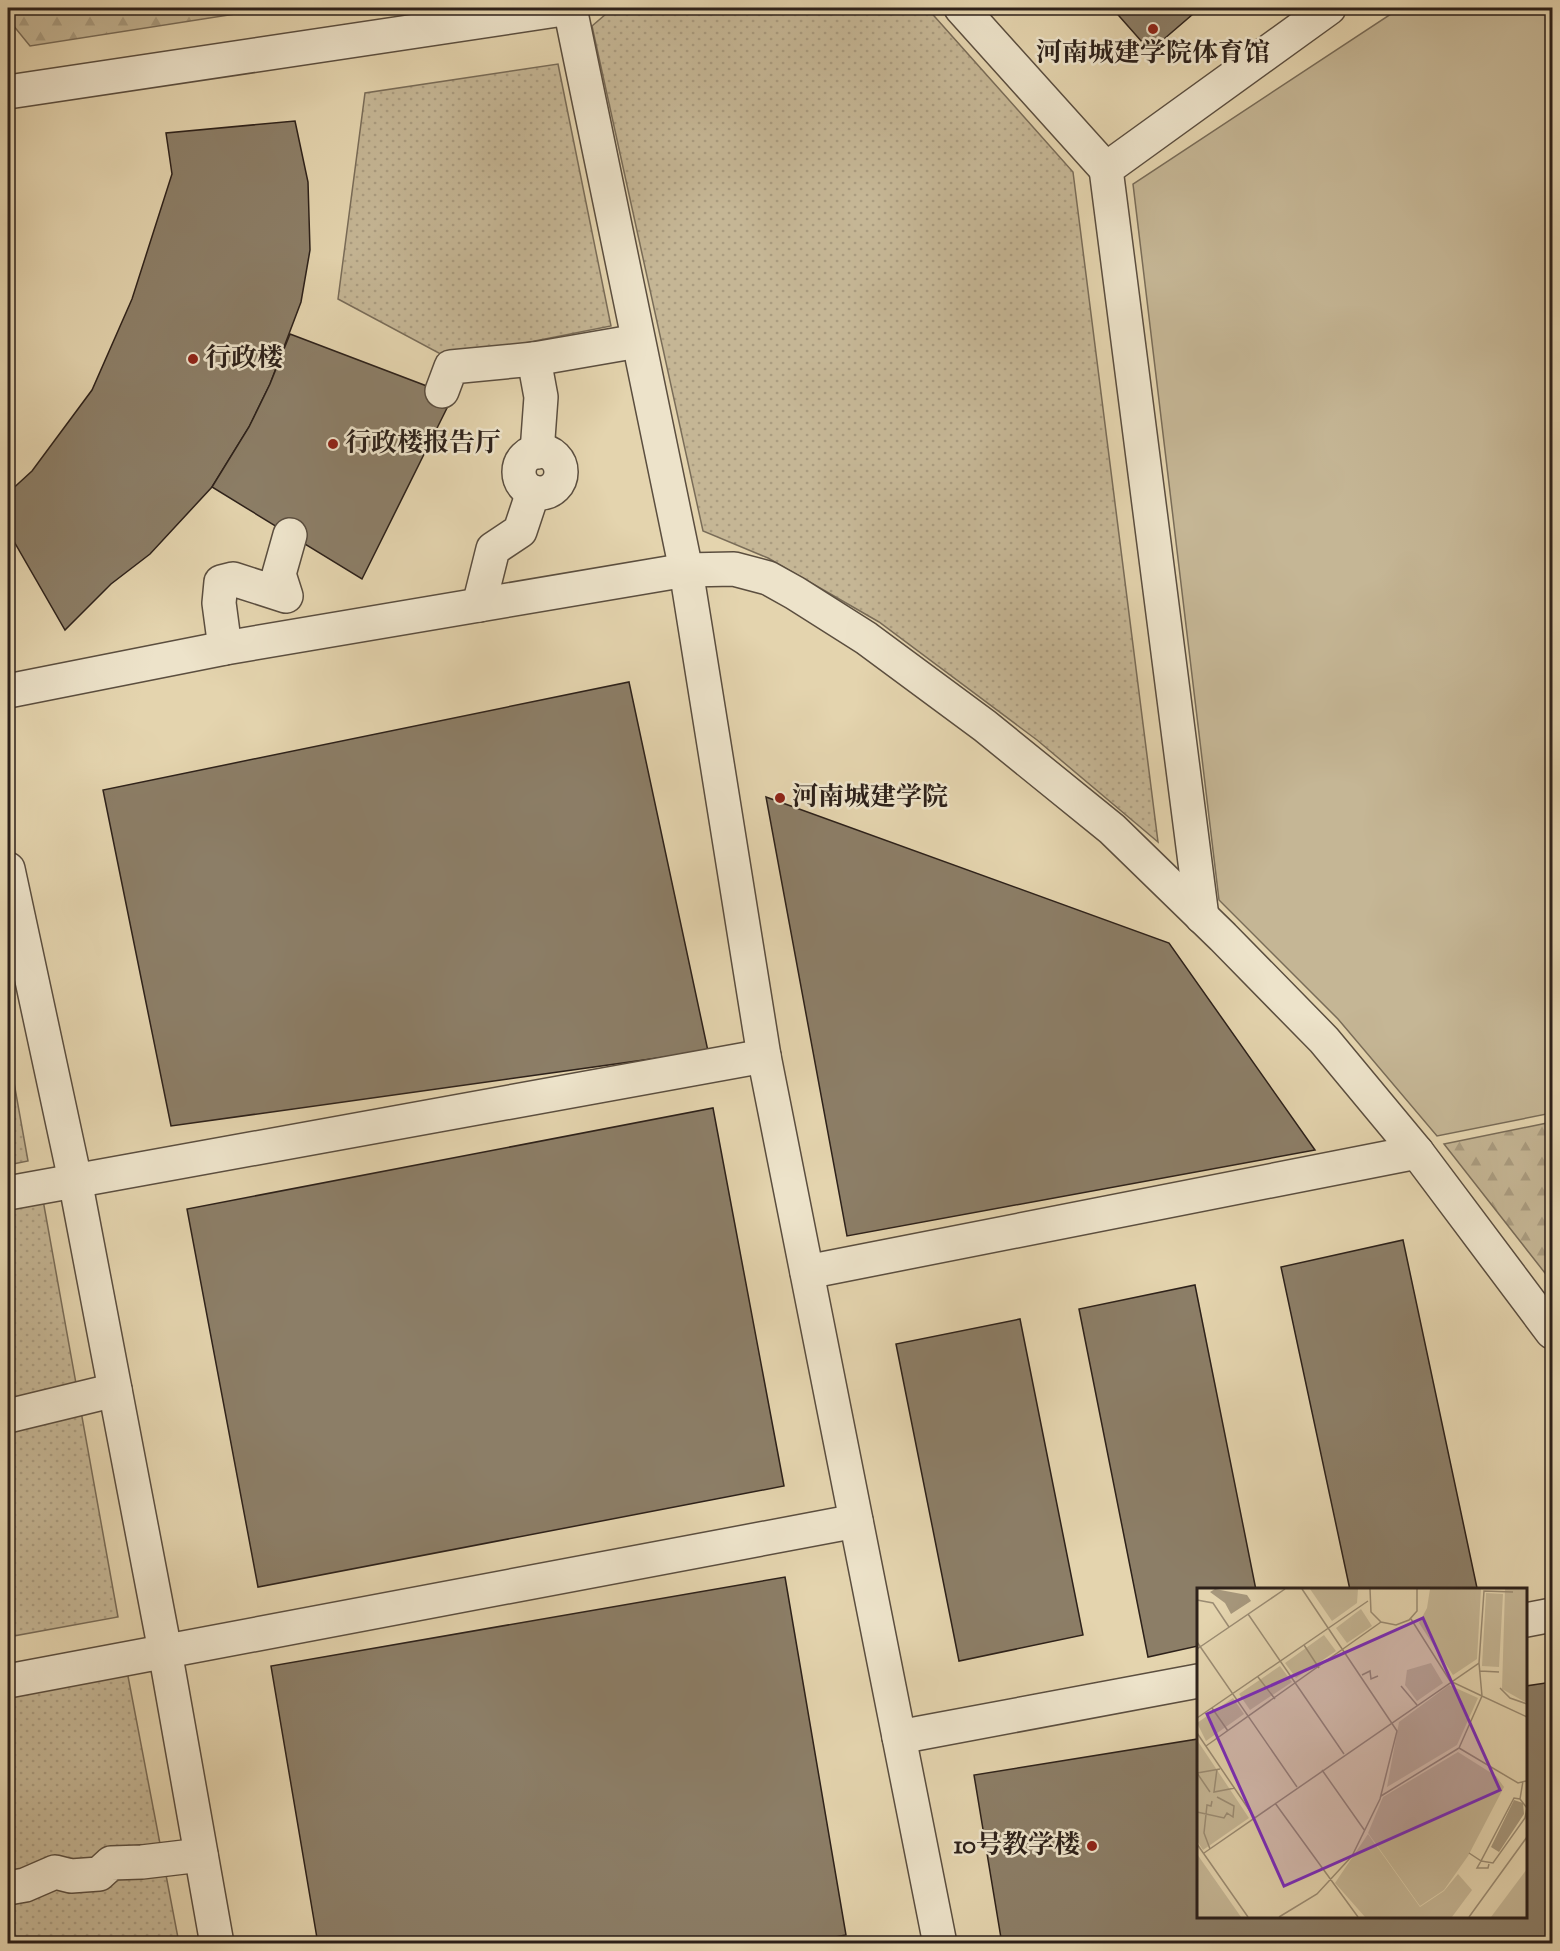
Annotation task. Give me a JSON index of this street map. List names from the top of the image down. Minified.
{"places":["河南城建学院体育馆","行政楼","行政楼报告厅","河南城建学院","10号教学楼"]}
